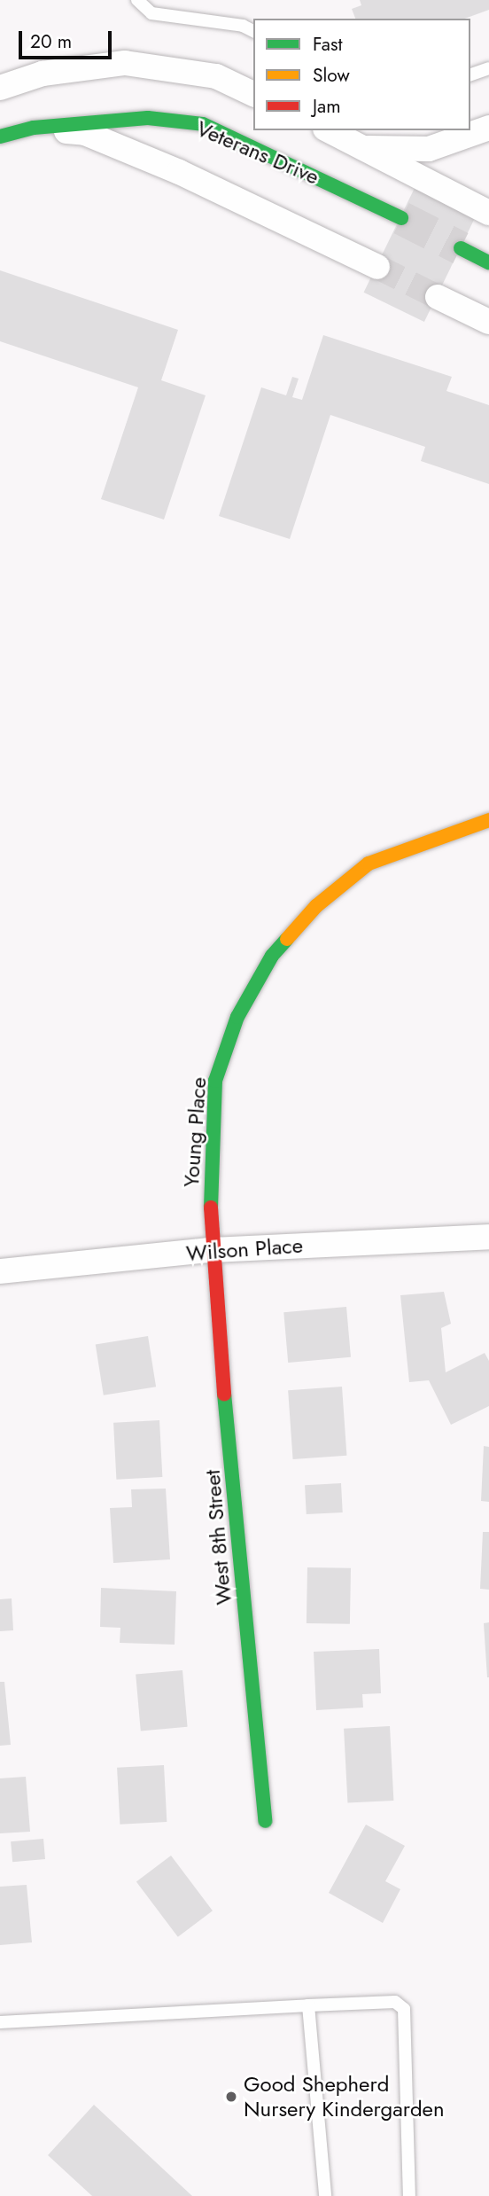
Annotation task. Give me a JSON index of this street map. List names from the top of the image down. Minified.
{"streets":{"street":["Veterans Drive","Young Place","Wilson Place","West 8th Street"]},"crossings":[["Young Place","Wilson Place"],["Young Place","West 8th Street"],["Wilson Place","West 8th Street"]],"places":["Good Shepherd Nursery Kindergarden"],"legend":["Fast","Slow","Jam"],"scale_bar":"20 m"}
